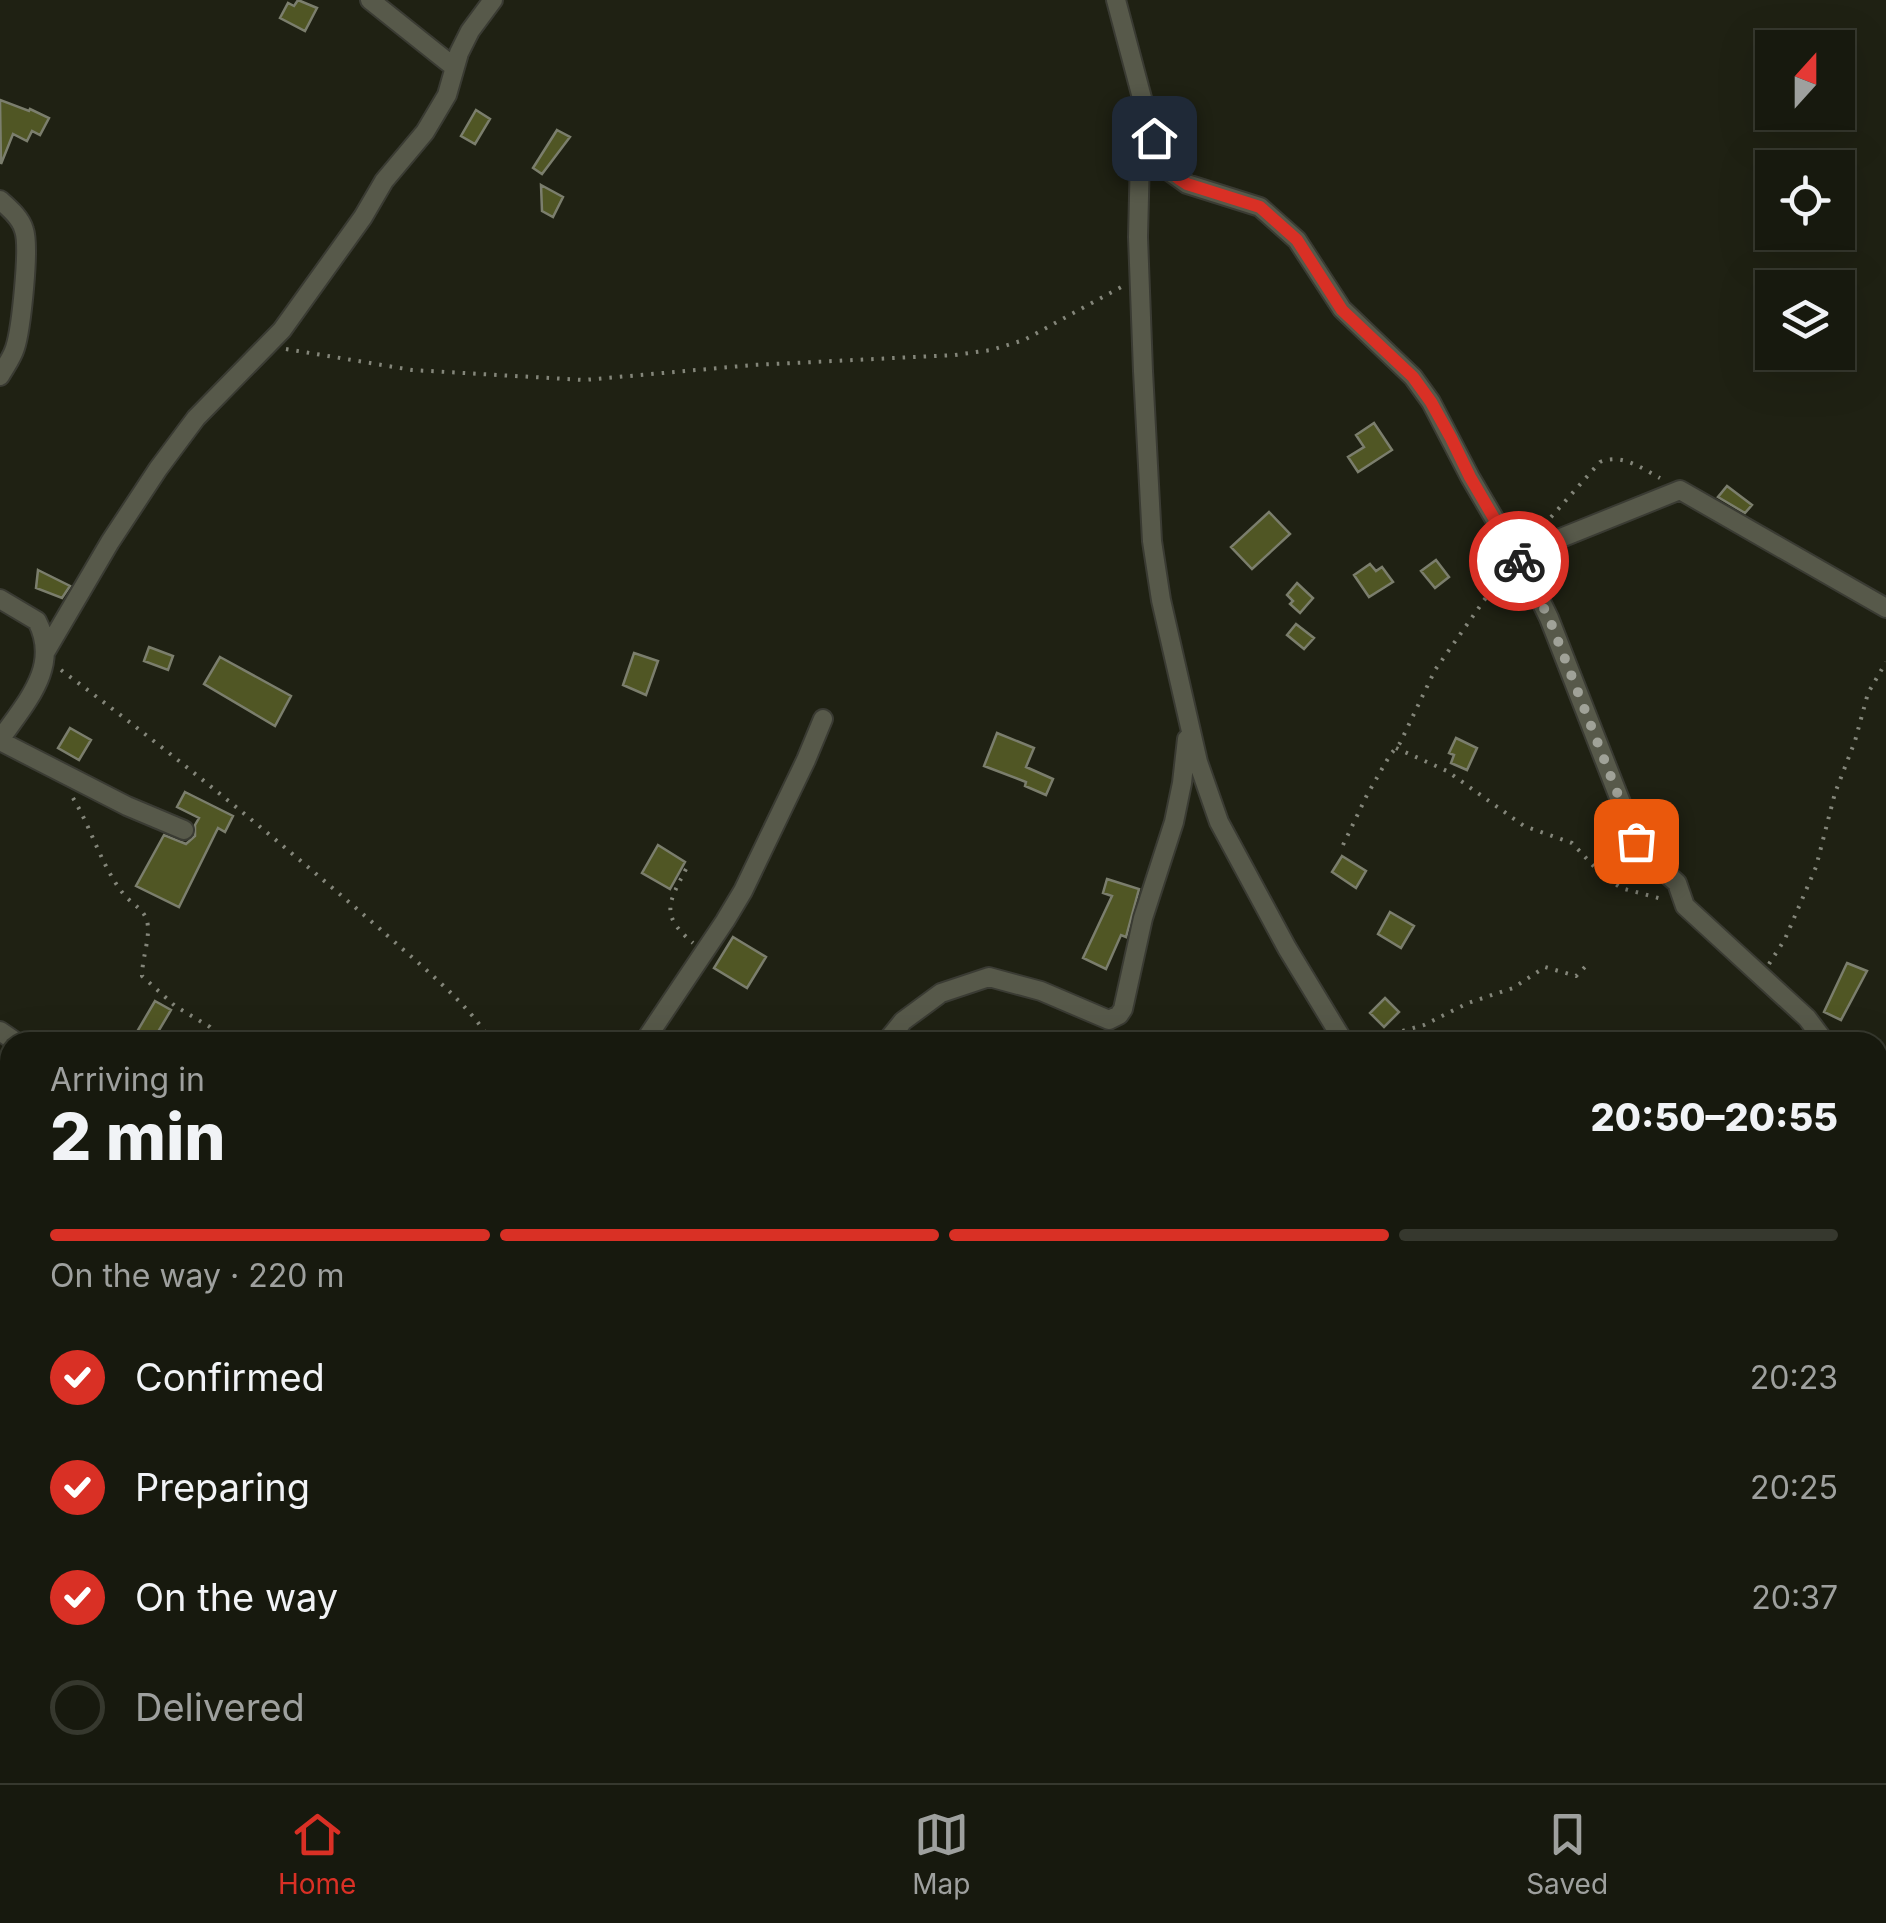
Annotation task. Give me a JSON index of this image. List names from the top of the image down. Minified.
{"north":"top","page":{"heading":["2 min","Arriving in","20:50–20:55"],"bar":"On the way · 220 m","list":[["Confirmed","20:23"],["Preparing","20:25"],["On the way","20:37"],"Delivered"],"tabs":["Home","Map","Saved"]}}
